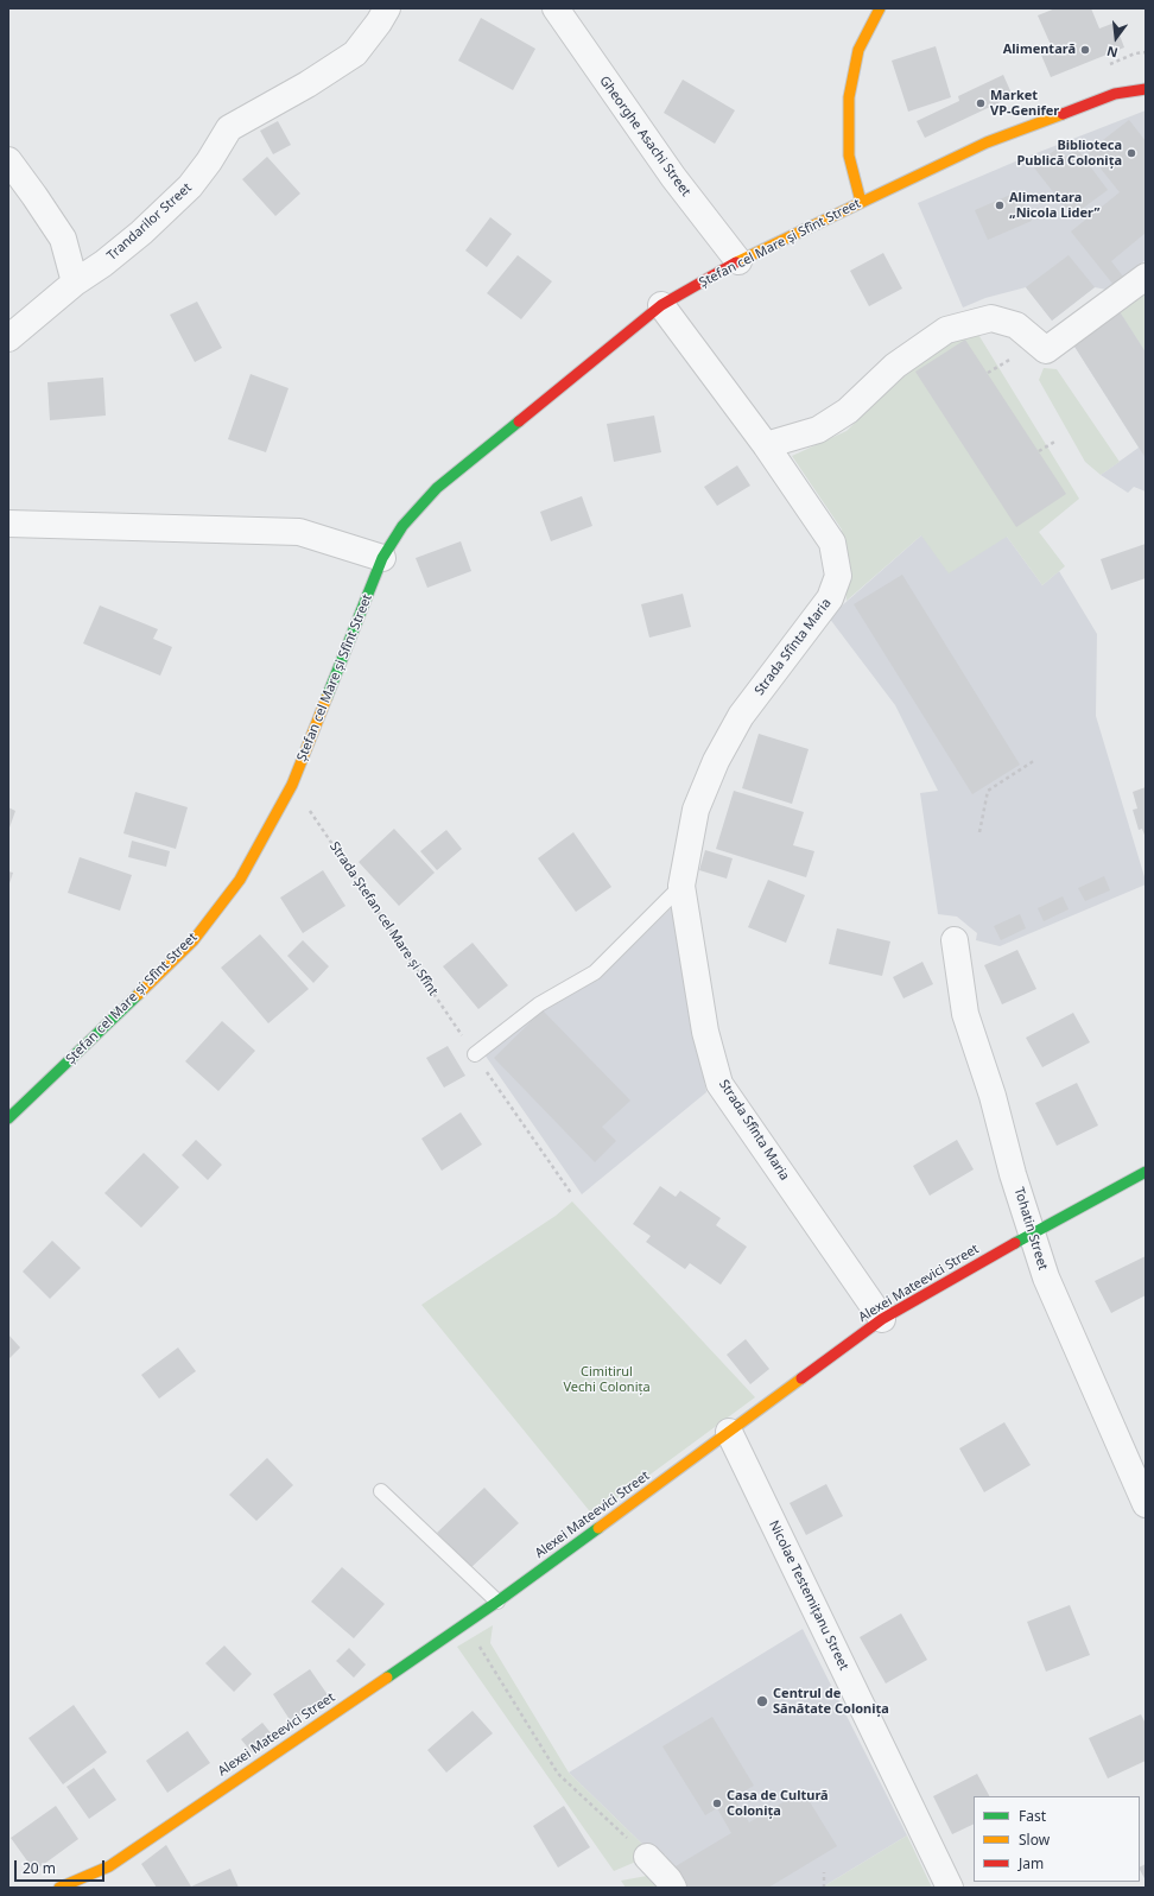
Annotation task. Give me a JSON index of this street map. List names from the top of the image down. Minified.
{"streets":{"street":["Gheorghe Asachi Street","Trandarilor Street","Ștefan cel Mare și Sfînt Street","Strada Sfînta Maria","Tohatin Street","Alexei Mateevici Street","Nicolae Testemițanu Street"],"path":["Strada Ștefan cel Mare și Sfînt"]},"crossings":[["Gheorghe Asachi Street","Ștefan cel Mare și Sfînt Street"],["Ștefan cel Mare și Sfînt Street","Strada Sfînta Maria"],["Ștefan cel Mare și Sfînt Street","Strada Ștefan cel Mare și Sfînt"],["Strada Sfînta Maria","Alexei Mateevici Street"],["Tohatin Street","Alexei Mateevici Street"],["Alexei Mateevici Street","Nicolae Testemițanu Street"]],"parks":["Cimitirul Vechi Colonița"],"places":["Alimentară","Market VP-Genifer","Biblioteca Publică Colonița","Alimentara „Nicola Lider”","Centrul de Sănătate Colonița","Casa de Cultură Colonița"],"legend":["Fast","Slow","Jam"],"scale_bar":"20 m","north":"bottom"}
